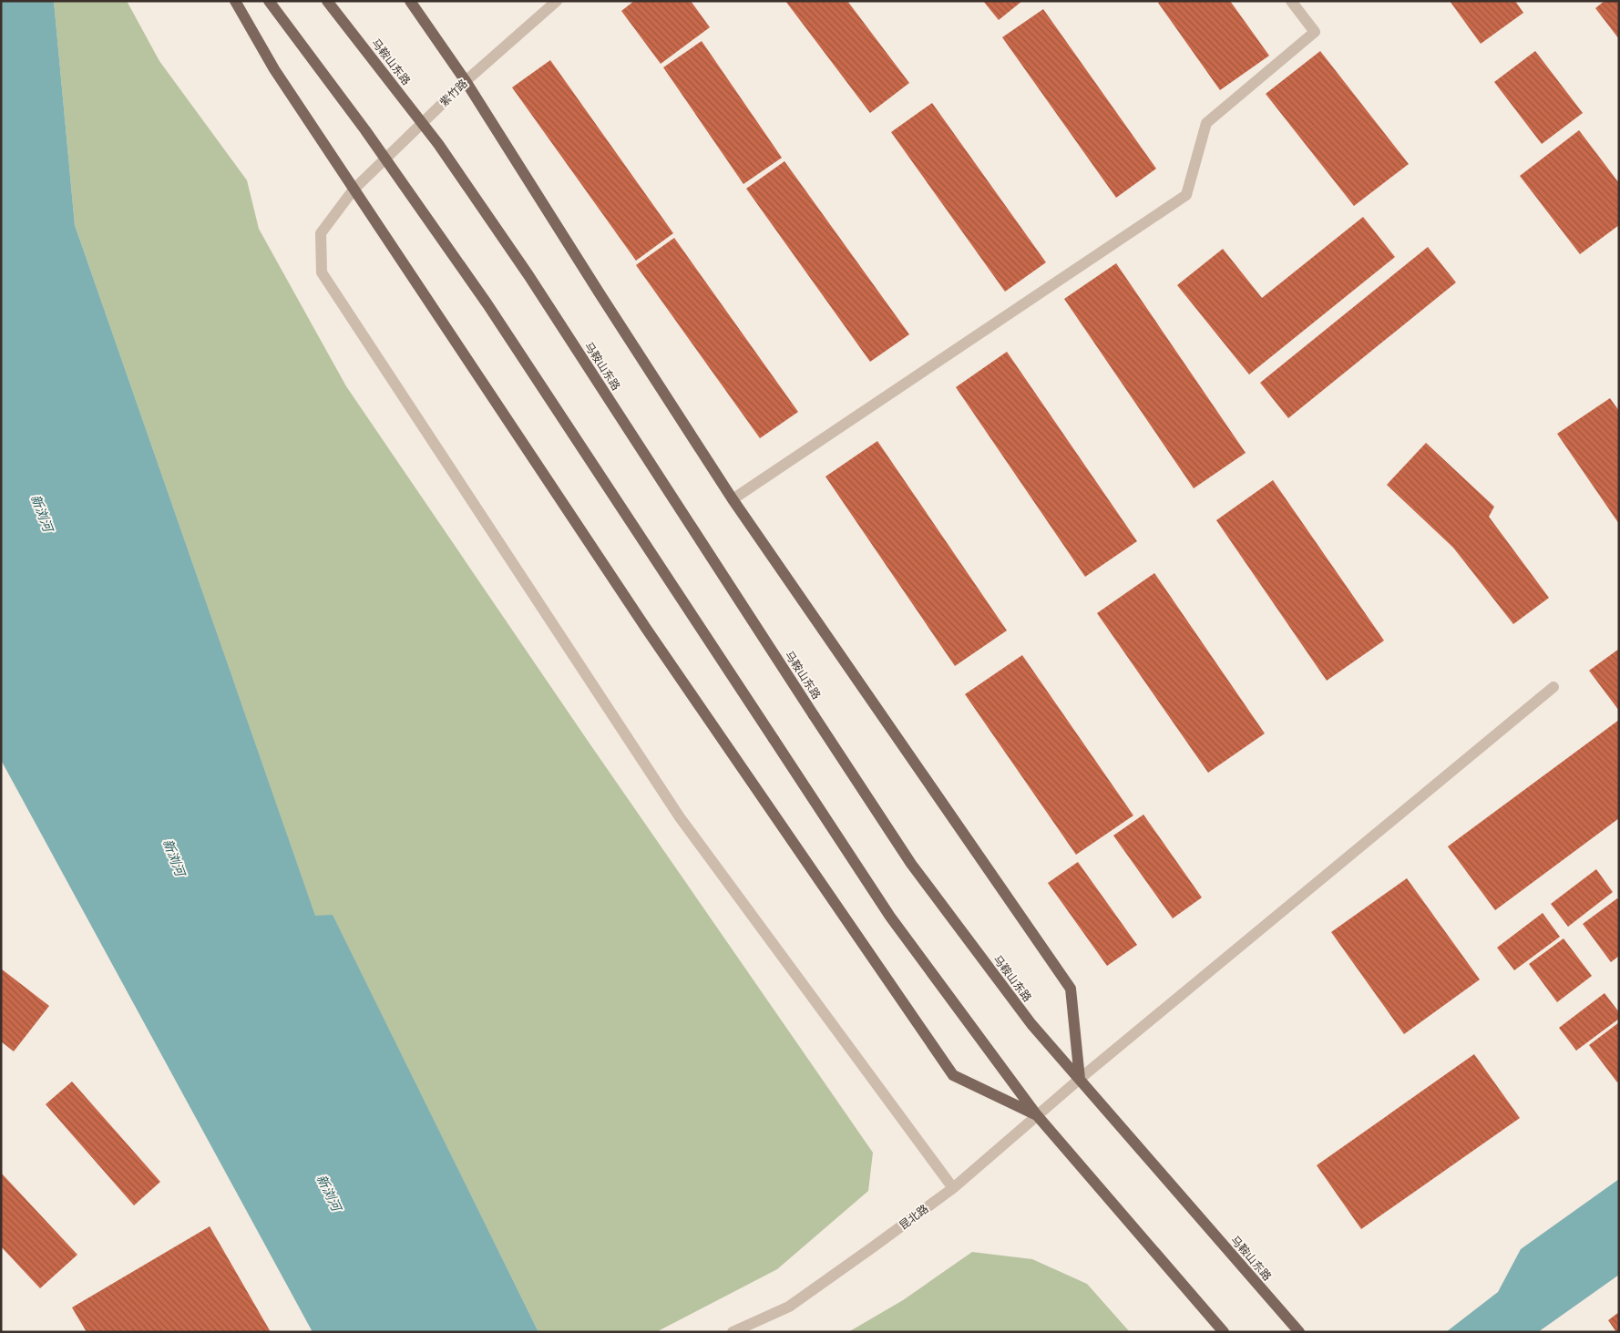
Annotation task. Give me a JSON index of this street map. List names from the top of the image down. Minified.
{"streets":{"main road":["马鞍山东路"],"street":["紫竹路","昆北路"]},"crossings":[["马鞍山东路","昆北路"],["紫竹路","昆北路"]],"water":["新浏河"]}
